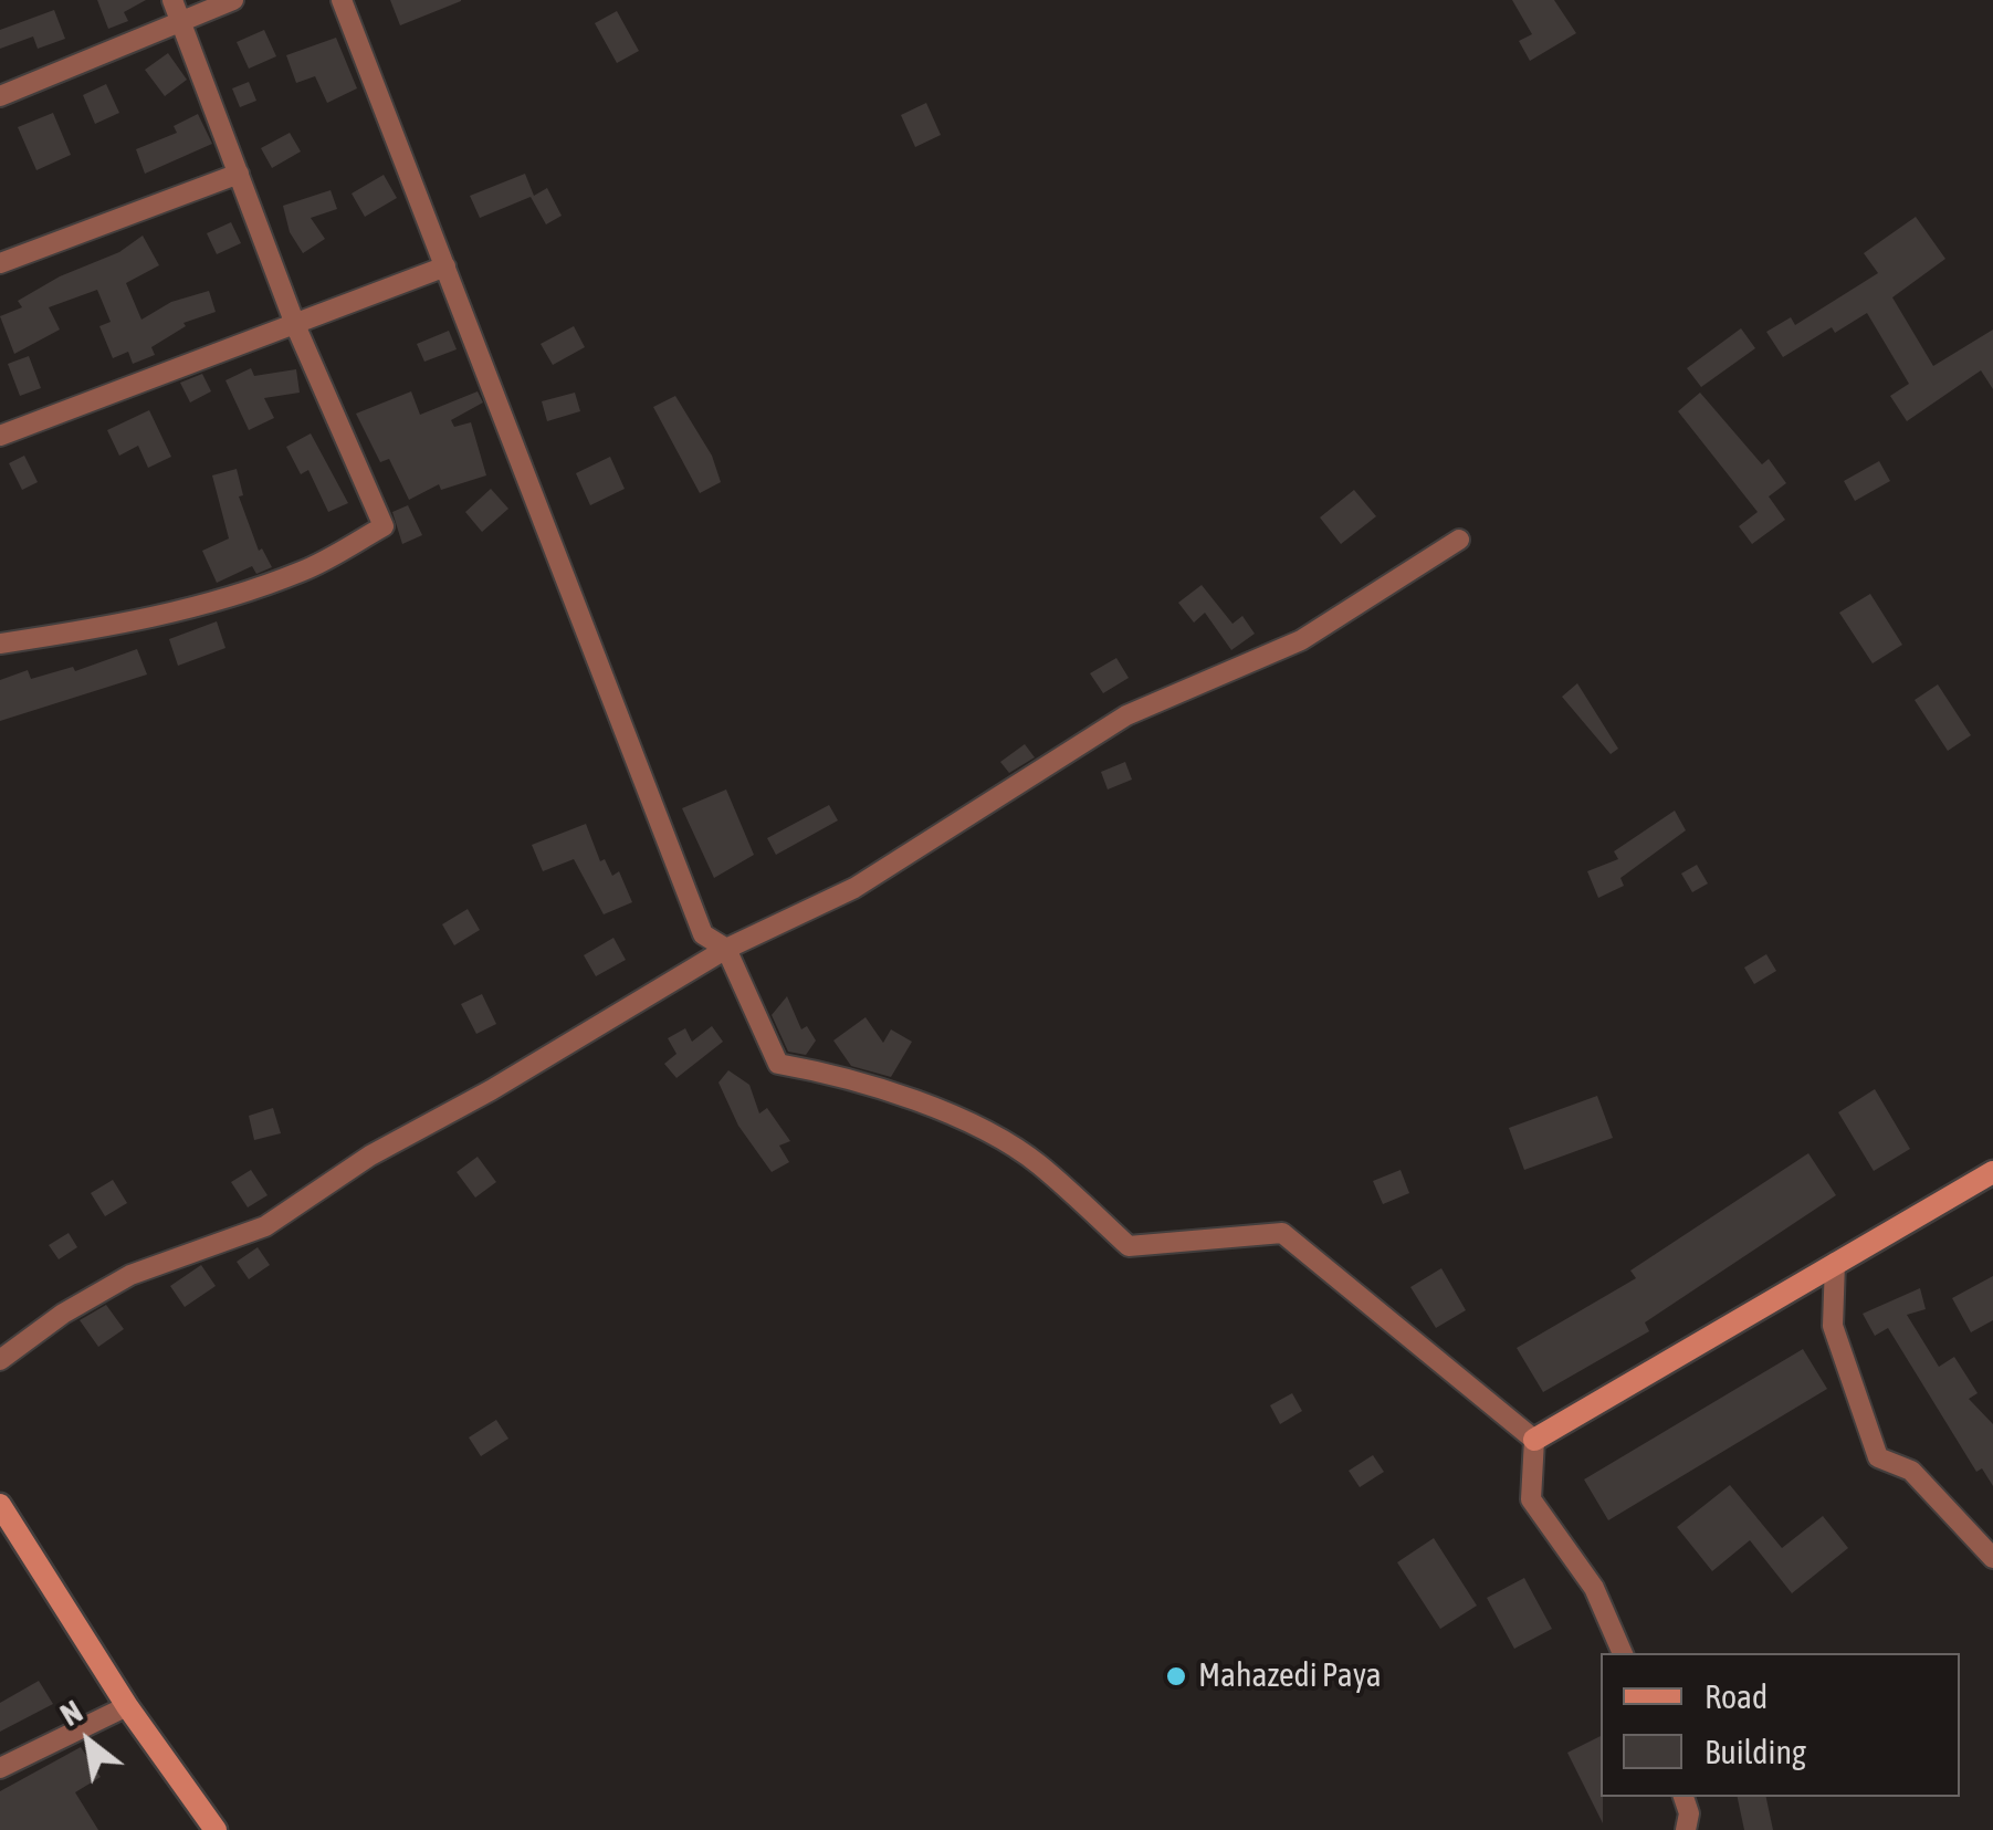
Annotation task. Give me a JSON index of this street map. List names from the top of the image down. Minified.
{"places":["Mahazedi Paya"],"legend":["Road","Building"],"north":"top left"}
